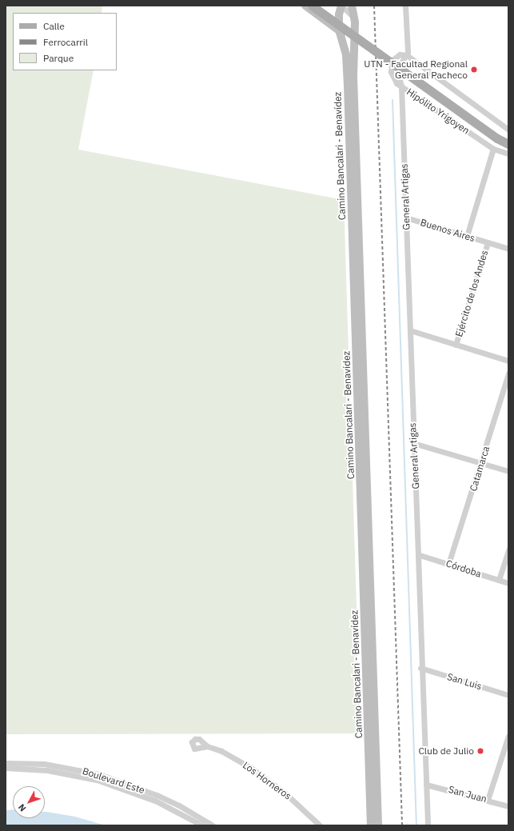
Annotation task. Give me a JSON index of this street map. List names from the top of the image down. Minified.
{"streets":{"main road":["Camino Bancalari - Benavídez"],"street":["Hipólito Yrigoyen","General Artigas","Buenos Aires","Ejército de los Andes","Catamarca","Córdoba","San Luis","Boulevard Este","Los Horneros","San Juan"]},"crossings":[["Hipólito Yrigoyen","General Artigas"],["General Artigas","Buenos Aires"],["General Artigas","Córdoba"],["General Artigas","San Luis"],["General Artigas","San Juan"],["Buenos Aires","Ejército de los Andes"],["Catamarca","Córdoba"]],"places":["UTN - Facultad Regional General Pacheco","Club de Julio"],"legend":["Calle","Ferrocarril","Parque"],"north":"bottom left"}
